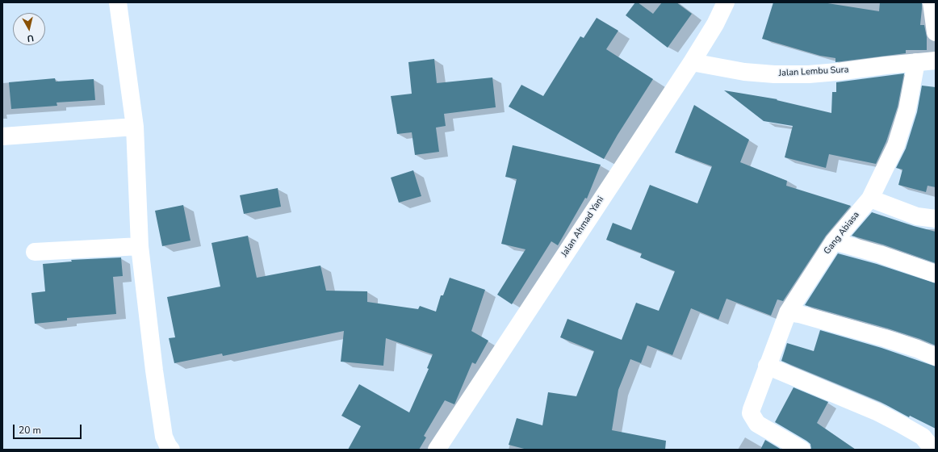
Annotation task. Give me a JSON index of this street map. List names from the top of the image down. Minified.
{"streets":{"street":["Jalan Lembu Sura","Jalan Ahmad Yani","Gang Abiasa"]},"crossings":[["Jalan Lembu Sura","Jalan Ahmad Yani"],["Jalan Lembu Sura","Gang Abiasa"]],"scale_bar":"20 m","north":"bottom"}
